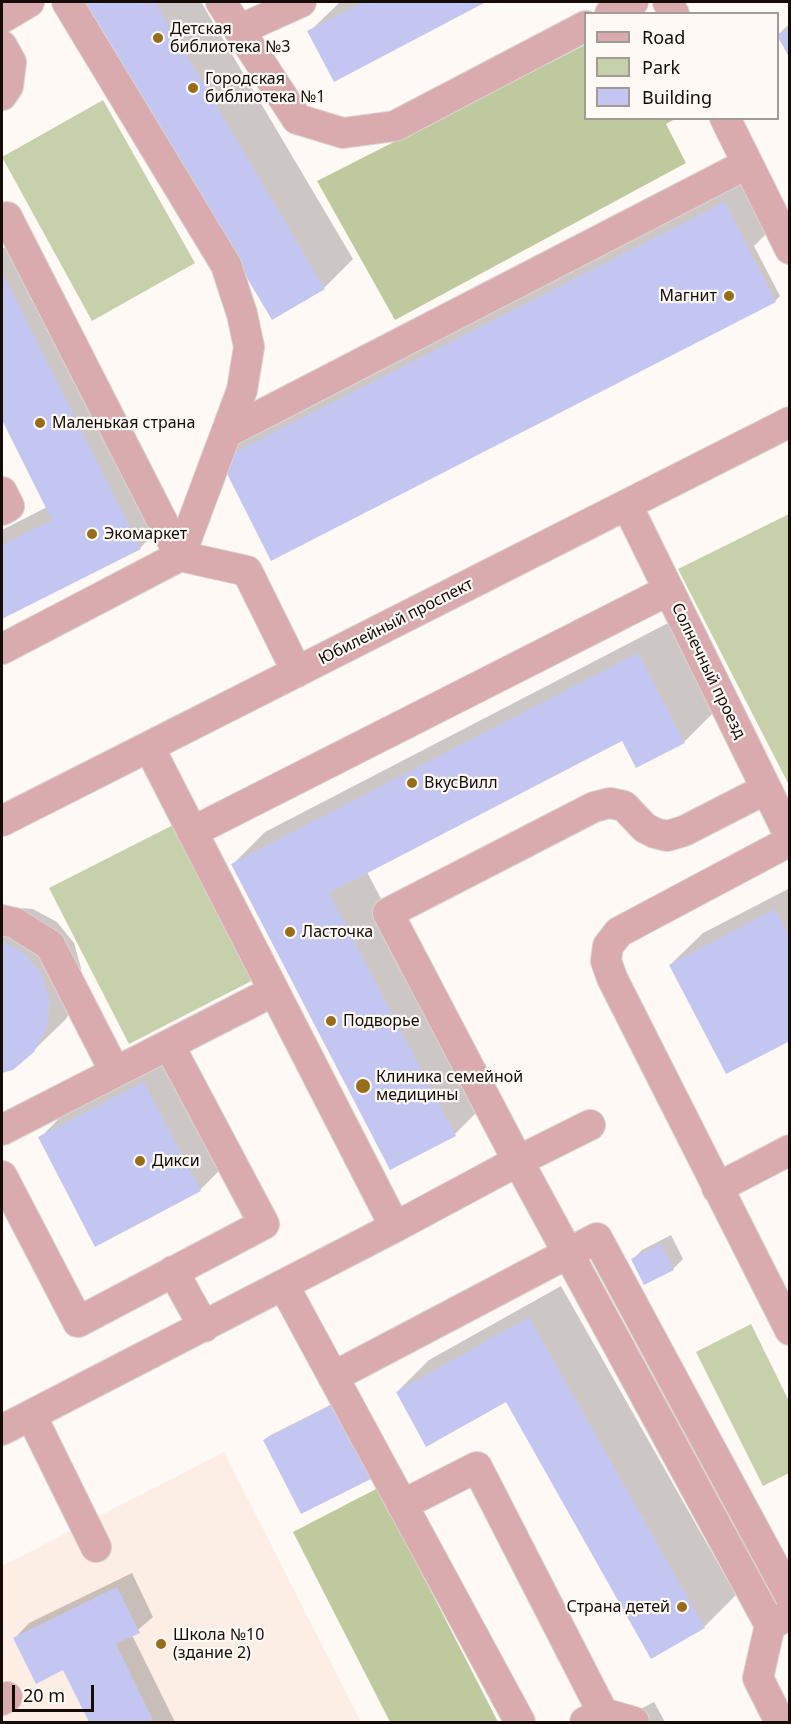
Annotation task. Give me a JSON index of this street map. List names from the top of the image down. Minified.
{"streets":{"street":["Юбилейный проспект","Солнечный проезд"]},"crossings":[["Юбилейный проспект","Солнечный проезд"]],"places":["Детская библиотека №3","Городская библиотека №1","Магнит","Маленькая страна","Экомаркет","ВкусВилл","Ласточка","Подворье","Клиника семейной медицины","Дикси","Страна детей","Школа №10 (здание 2)"],"legend":["Road","Park","Building"],"scale_bar":"20 m"}
